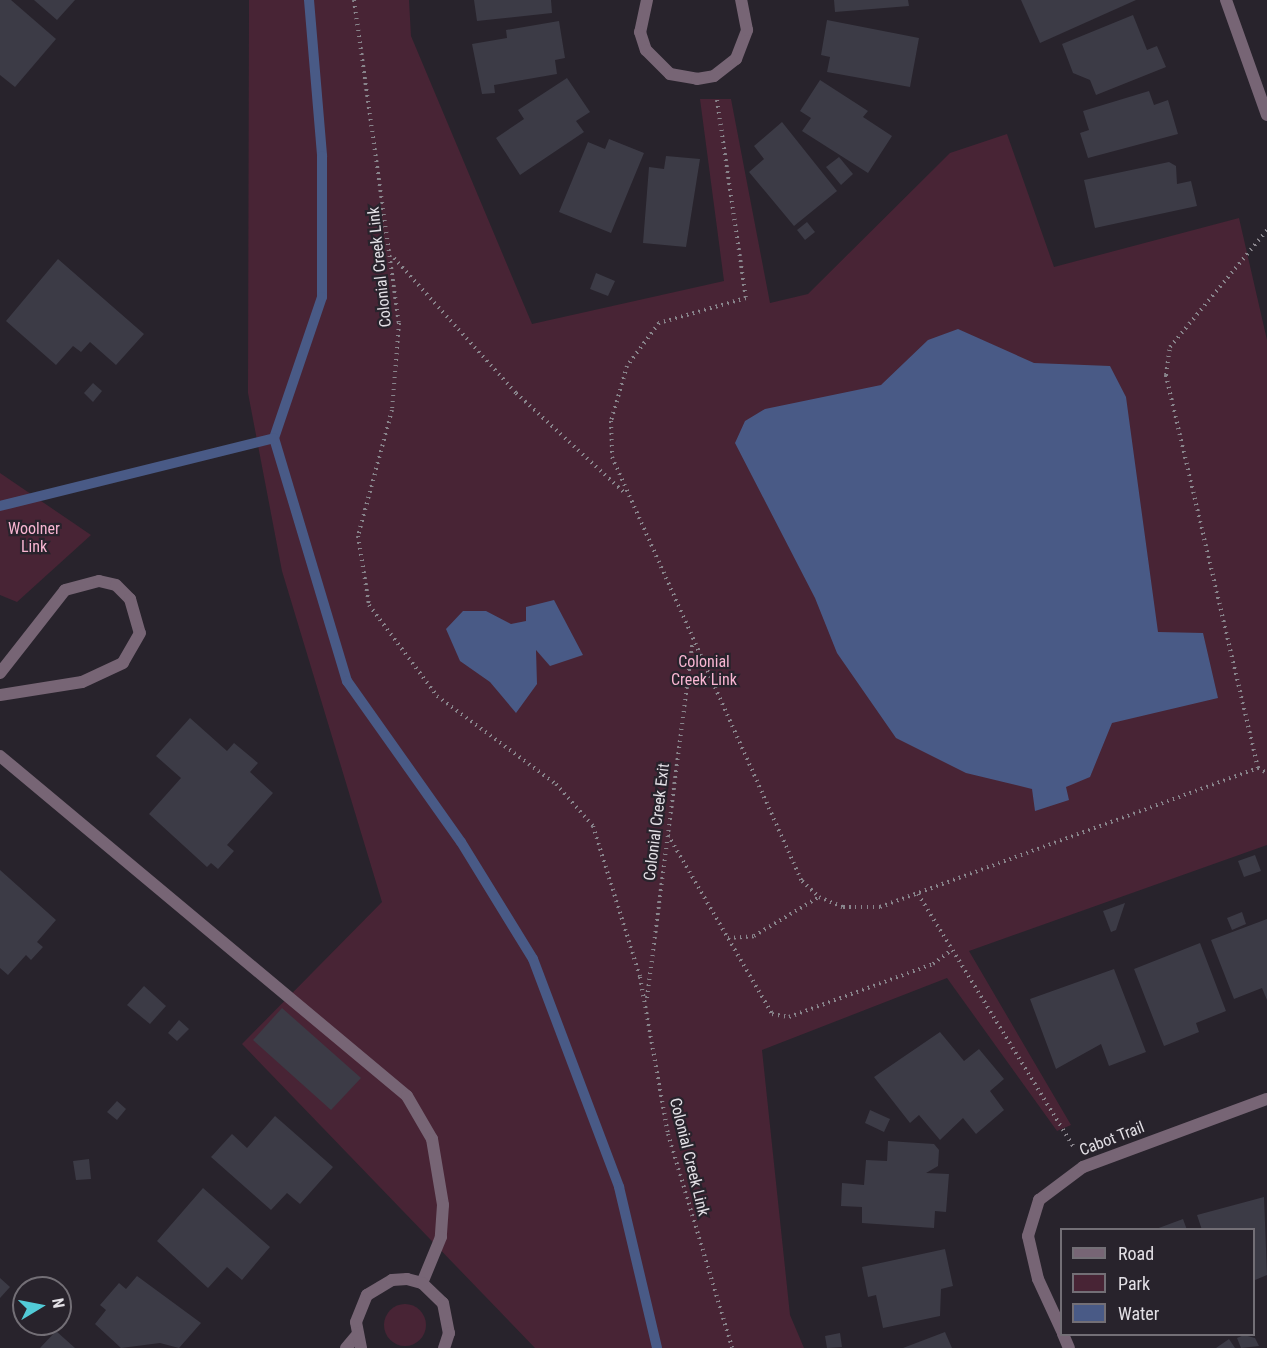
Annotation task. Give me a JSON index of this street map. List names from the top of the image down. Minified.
{"streets":{"street":["Cabot Trail"],"path":["Colonial Creek Link","Colonial Creek Exit"]},"crossings":[["Colonial Creek Link","Colonial Creek Exit"]],"parks":["Woolner Link","Colonial Creek Link"],"legend":["Road","Park","Water"],"north":"right"}
